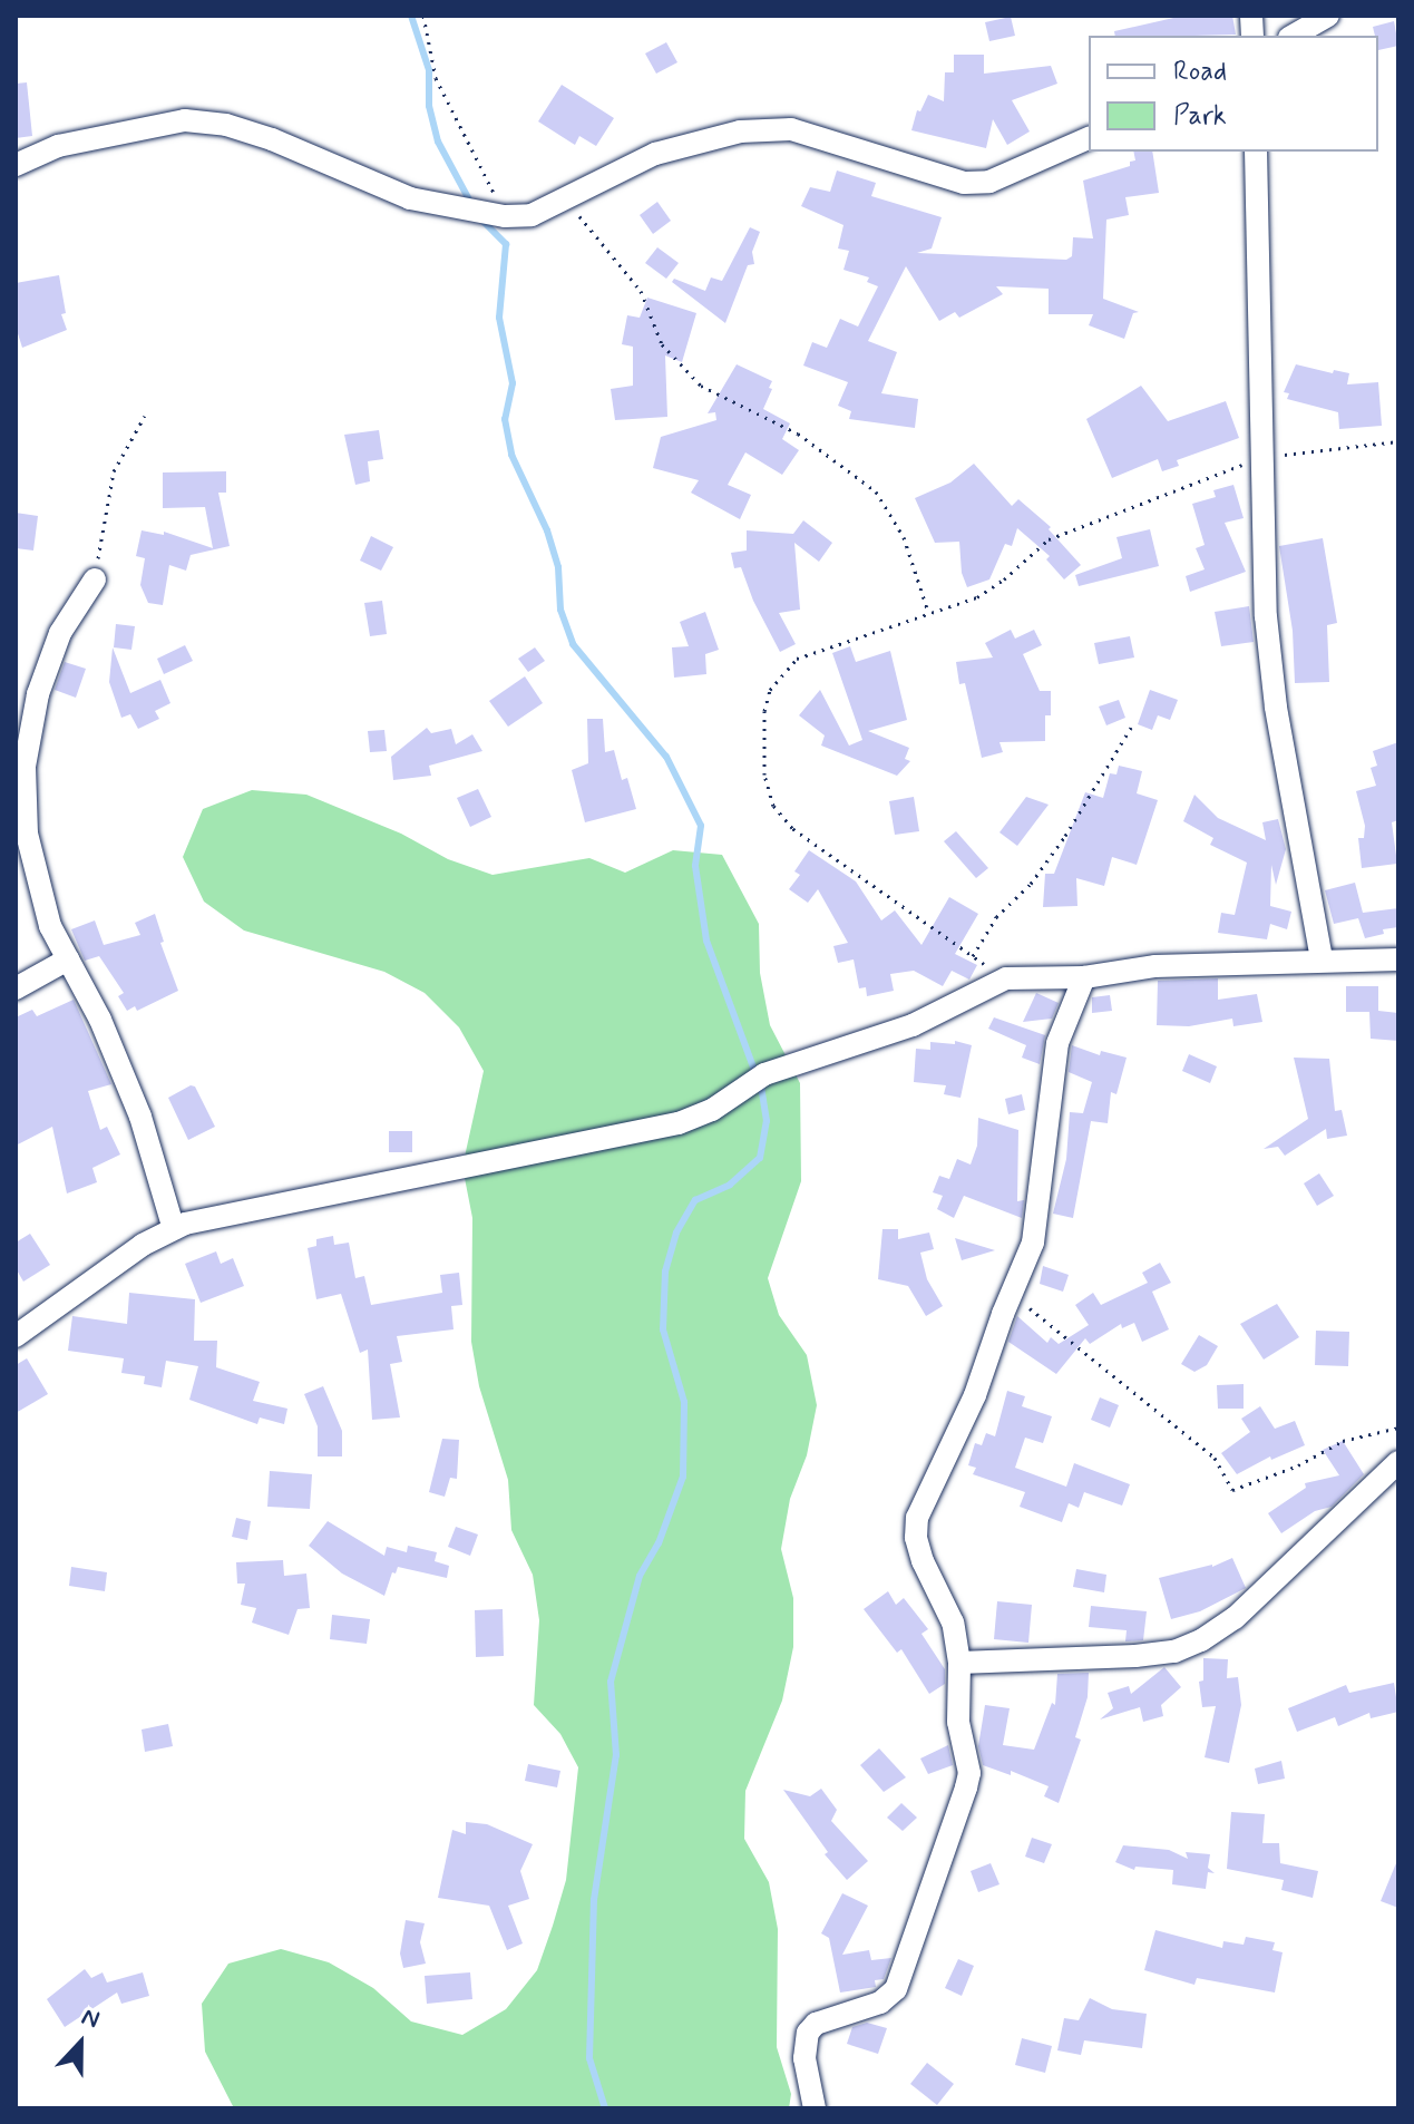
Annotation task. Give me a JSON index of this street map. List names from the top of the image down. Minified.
{"legend":["Road","Park"],"north":"top"}
